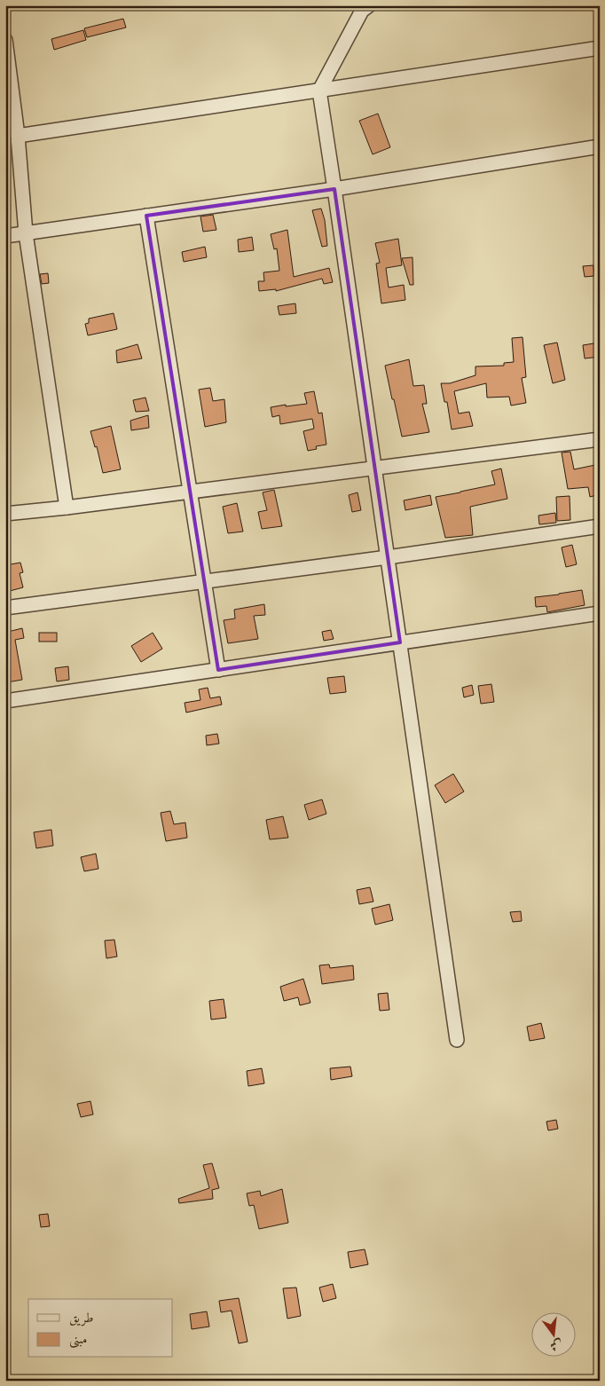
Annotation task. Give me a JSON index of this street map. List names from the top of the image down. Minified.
{"legend":["طريق","مبنى"],"north":"bottom"}
